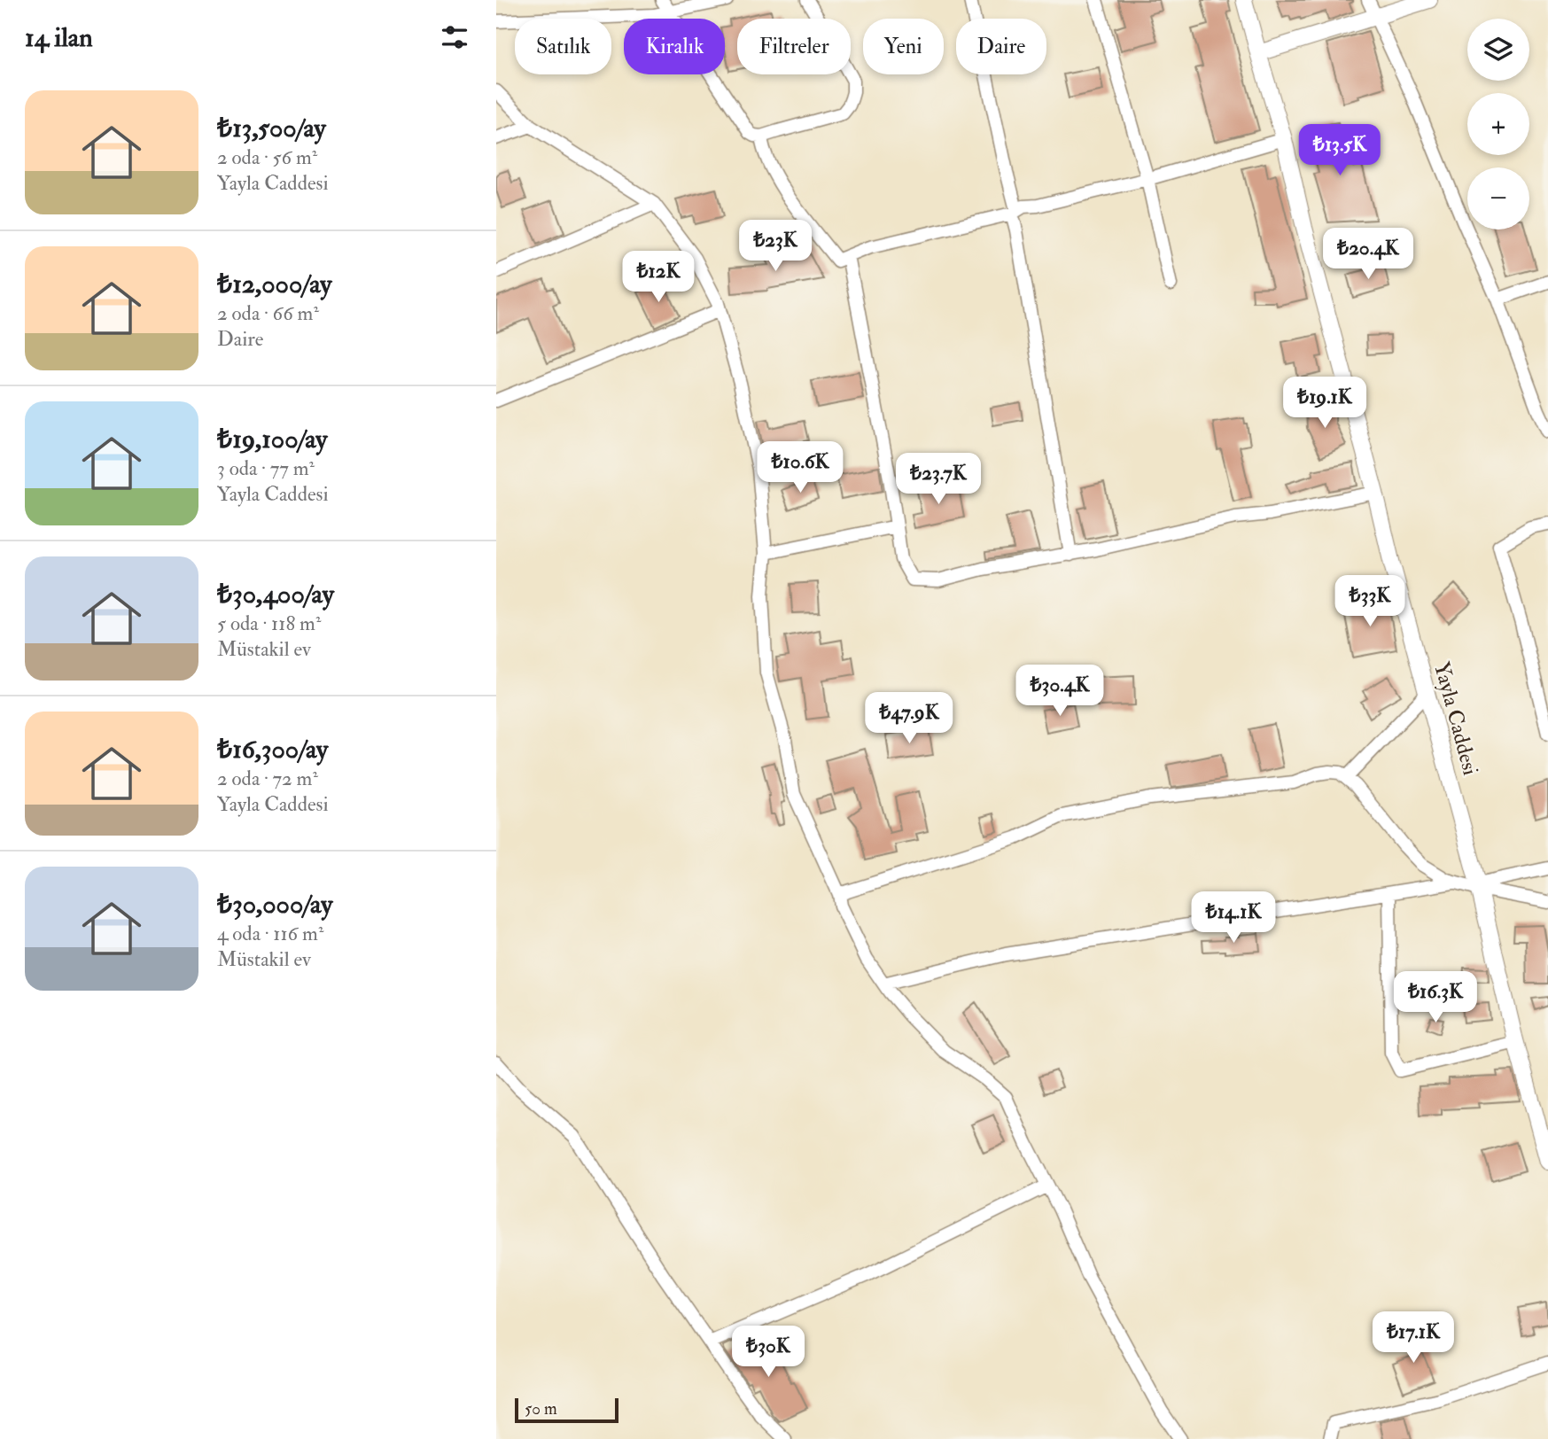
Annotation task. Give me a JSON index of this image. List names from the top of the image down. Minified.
{"streets":{"street":["Yayla Caddesi"]},"scale_bar":"50 m","page":{"heading":"14 ilan","map_buttons":["+","−"],"chip":["Satılık","Kiralık","Filtreler","Yeni","Daire"],"list":[{"name":"₺13,500/ay","note":"2 oda · 56 m² · Yayla Caddesi"},{"name":"₺12,000/ay","note":"2 oda · 66 m² · Daire"},{"name":"₺19,100/ay","note":"3 oda · 77 m² · Yayla Caddesi"},{"name":"₺30,400/ay","note":"5 oda · 118 m² · Müstakil ev"},{"name":"₺16,300/ay","note":"2 oda · 72 m² · Yayla Caddesi"},{"name":"₺30,000/ay","note":"4 oda · 116 m² · Müstakil ev"}],"price":["₺13.5K","₺23K","₺20.4K","₺12K","₺19.1K","₺10.6K","₺23.7K","₺33K","₺30.4K","₺47.9K","₺14.1K","₺16.3K","₺17.1K","₺30K"],"scale":"50 m"}}
